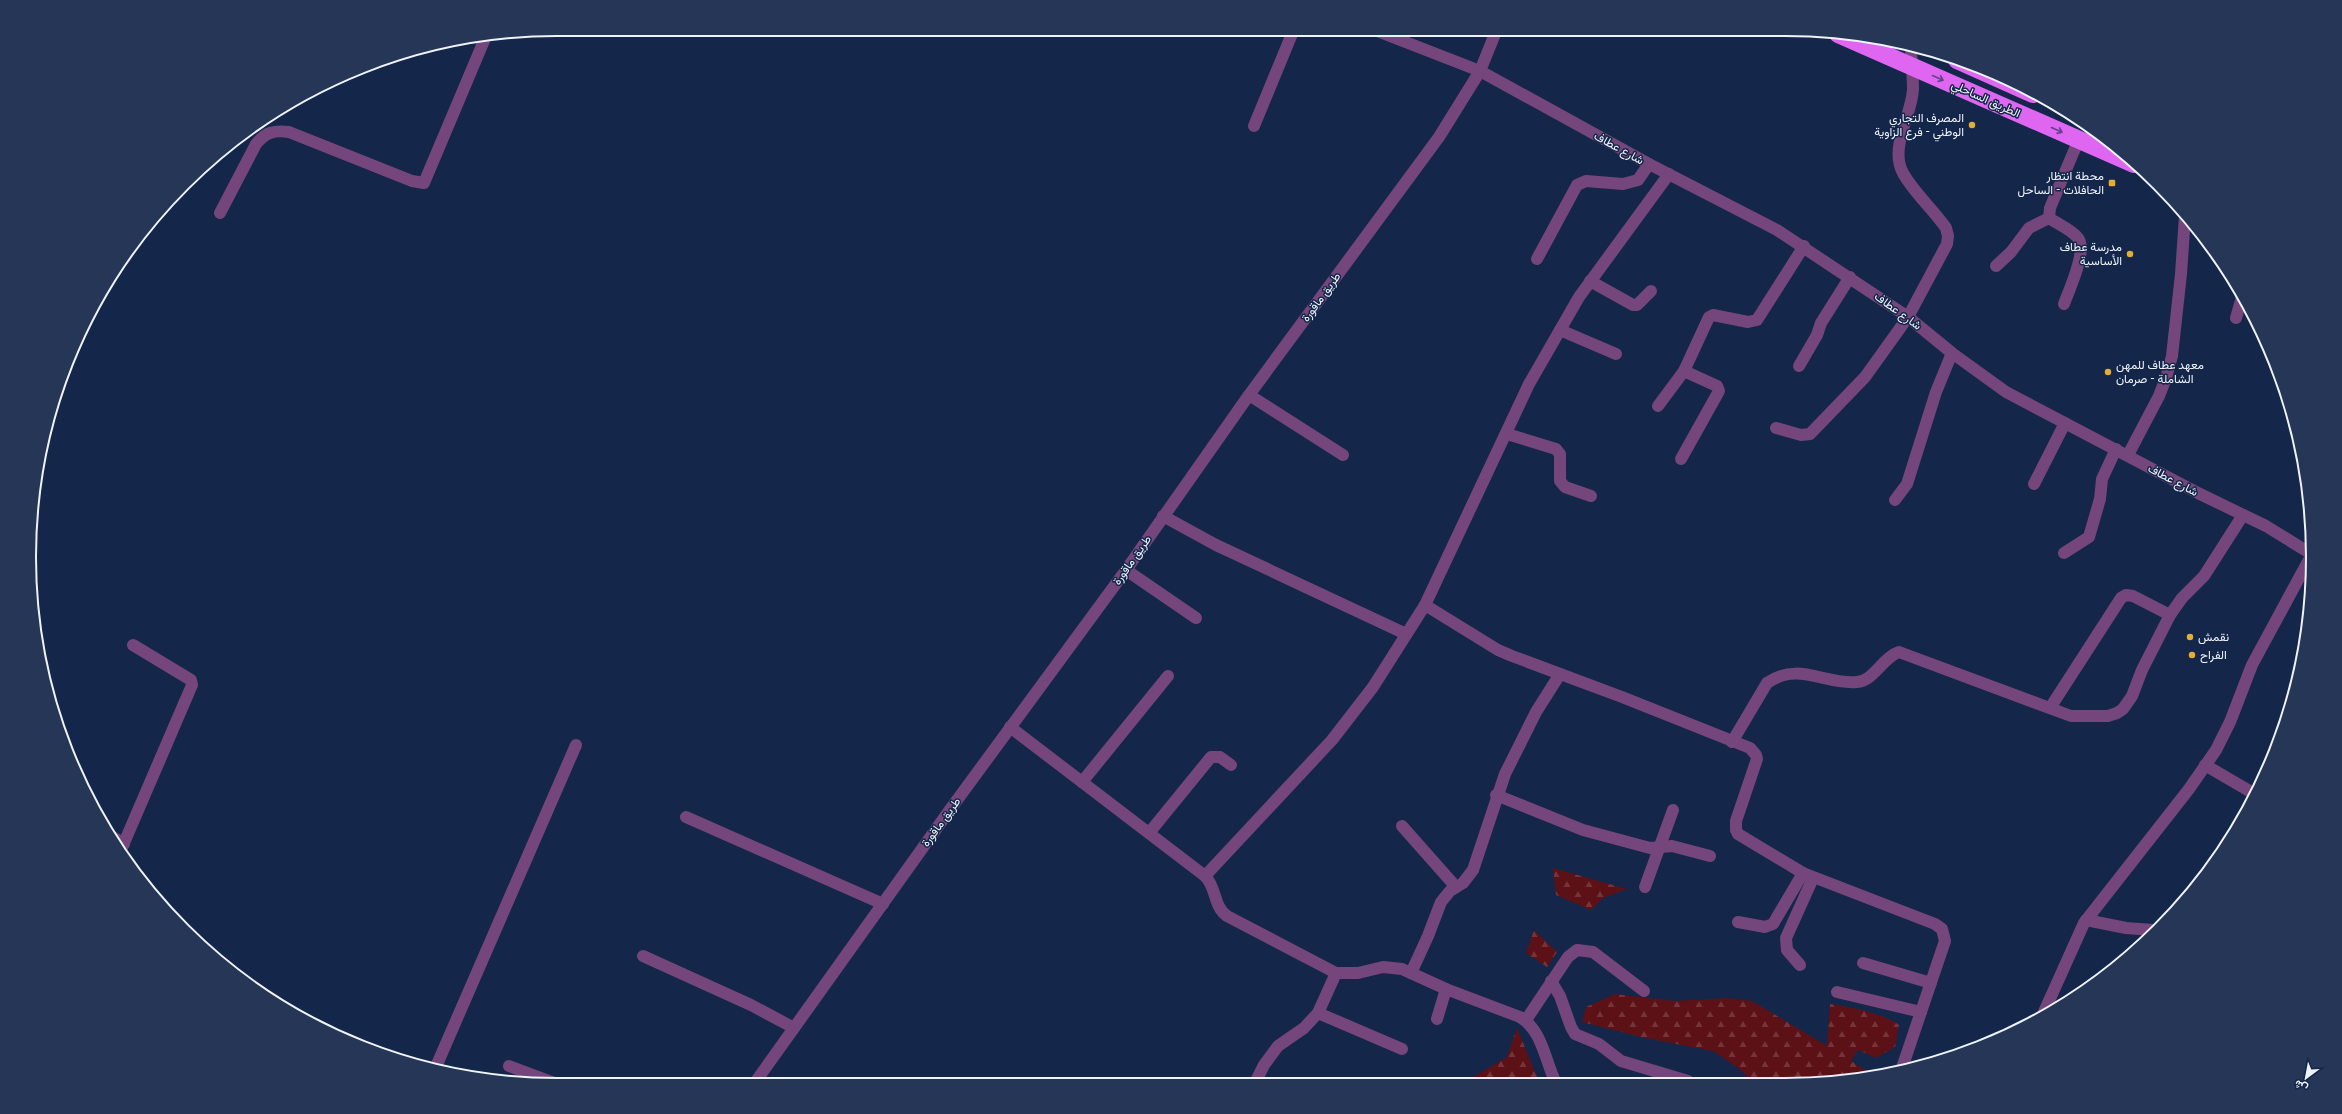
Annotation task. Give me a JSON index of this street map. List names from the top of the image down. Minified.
{"streets":{"highway":["الطريق الساحلي"],"street":["شارع عطاف","طريق ماقورة"]},"crossings":[["شارع عطاف","طريق ماقورة"]],"one_way":["الطريق الساحلي"],"places":{"other":["المصرف التجاري الوطني - فرع الزاوية","مدرسة عطاف الأساسية","معهد عطاف للمهن الشاملة - صرمان","نقمش","الفراح"],"transit":["محطة انتظار الحافلات - الساحل"]},"north":"bottom left"}
